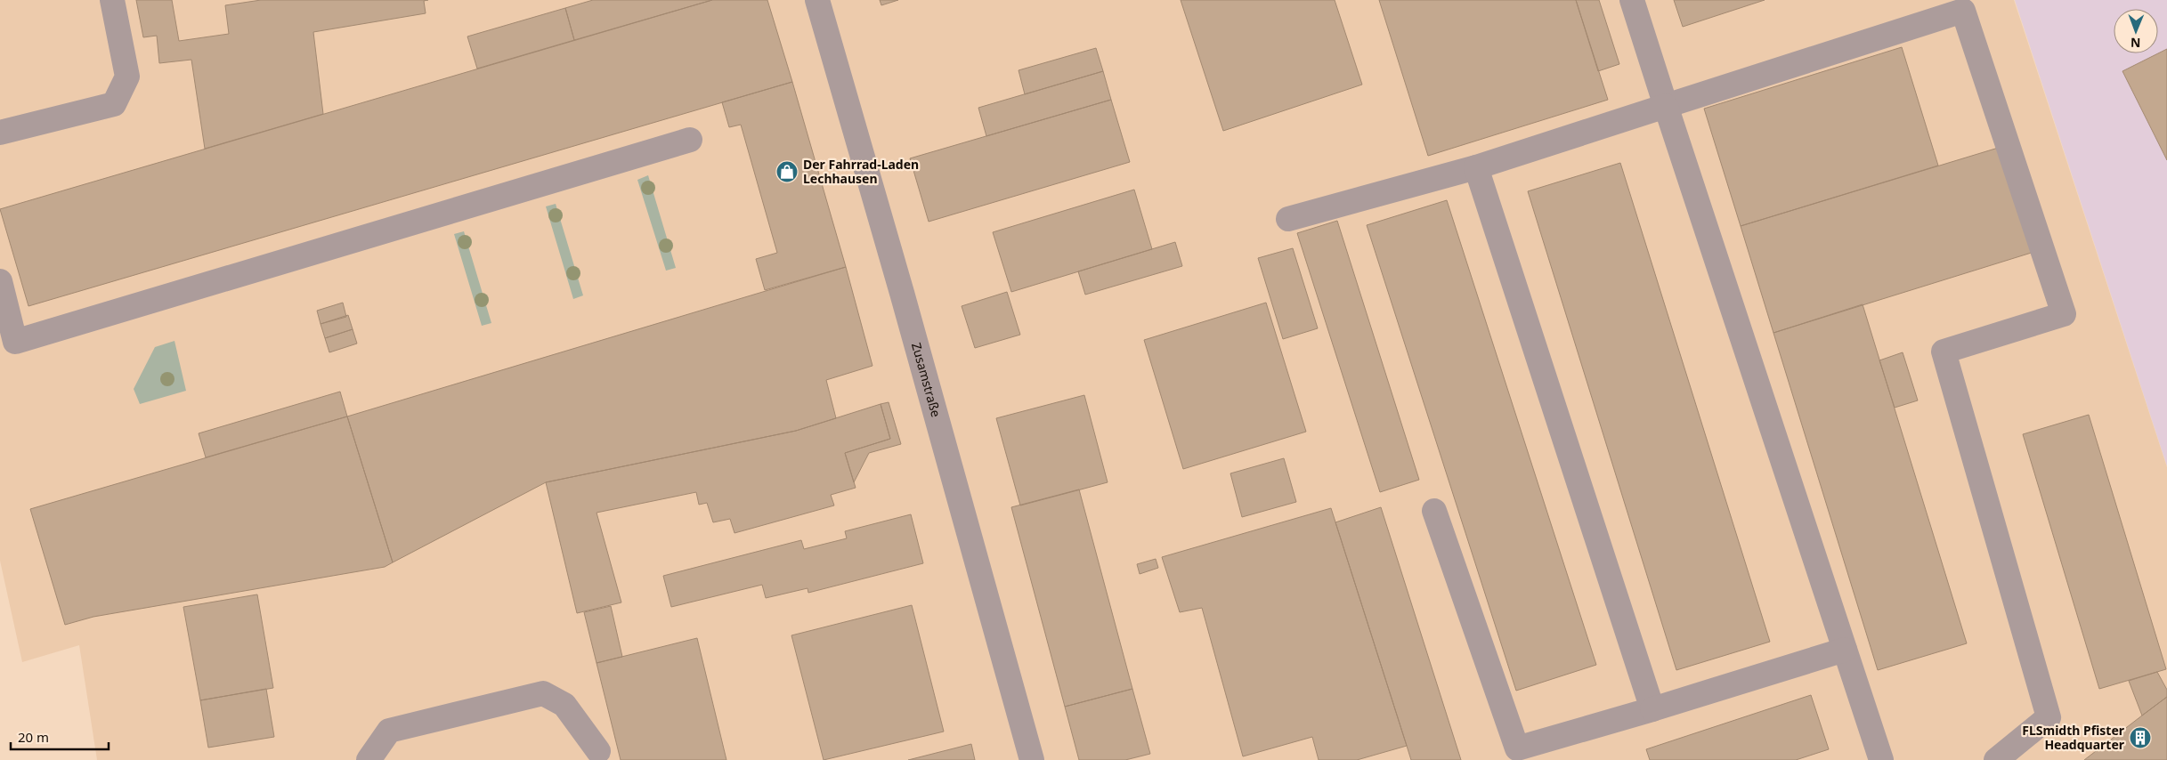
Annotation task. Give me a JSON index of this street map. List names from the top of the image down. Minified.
{"streets":{"street":["Zusamstraße"]},"places":{"shop":["Der Fahrrad-Laden Lechhausen"],"building":["FLSmidth Pfister Headquarter"]},"scale_bar":"20 m","north":"bottom"}
